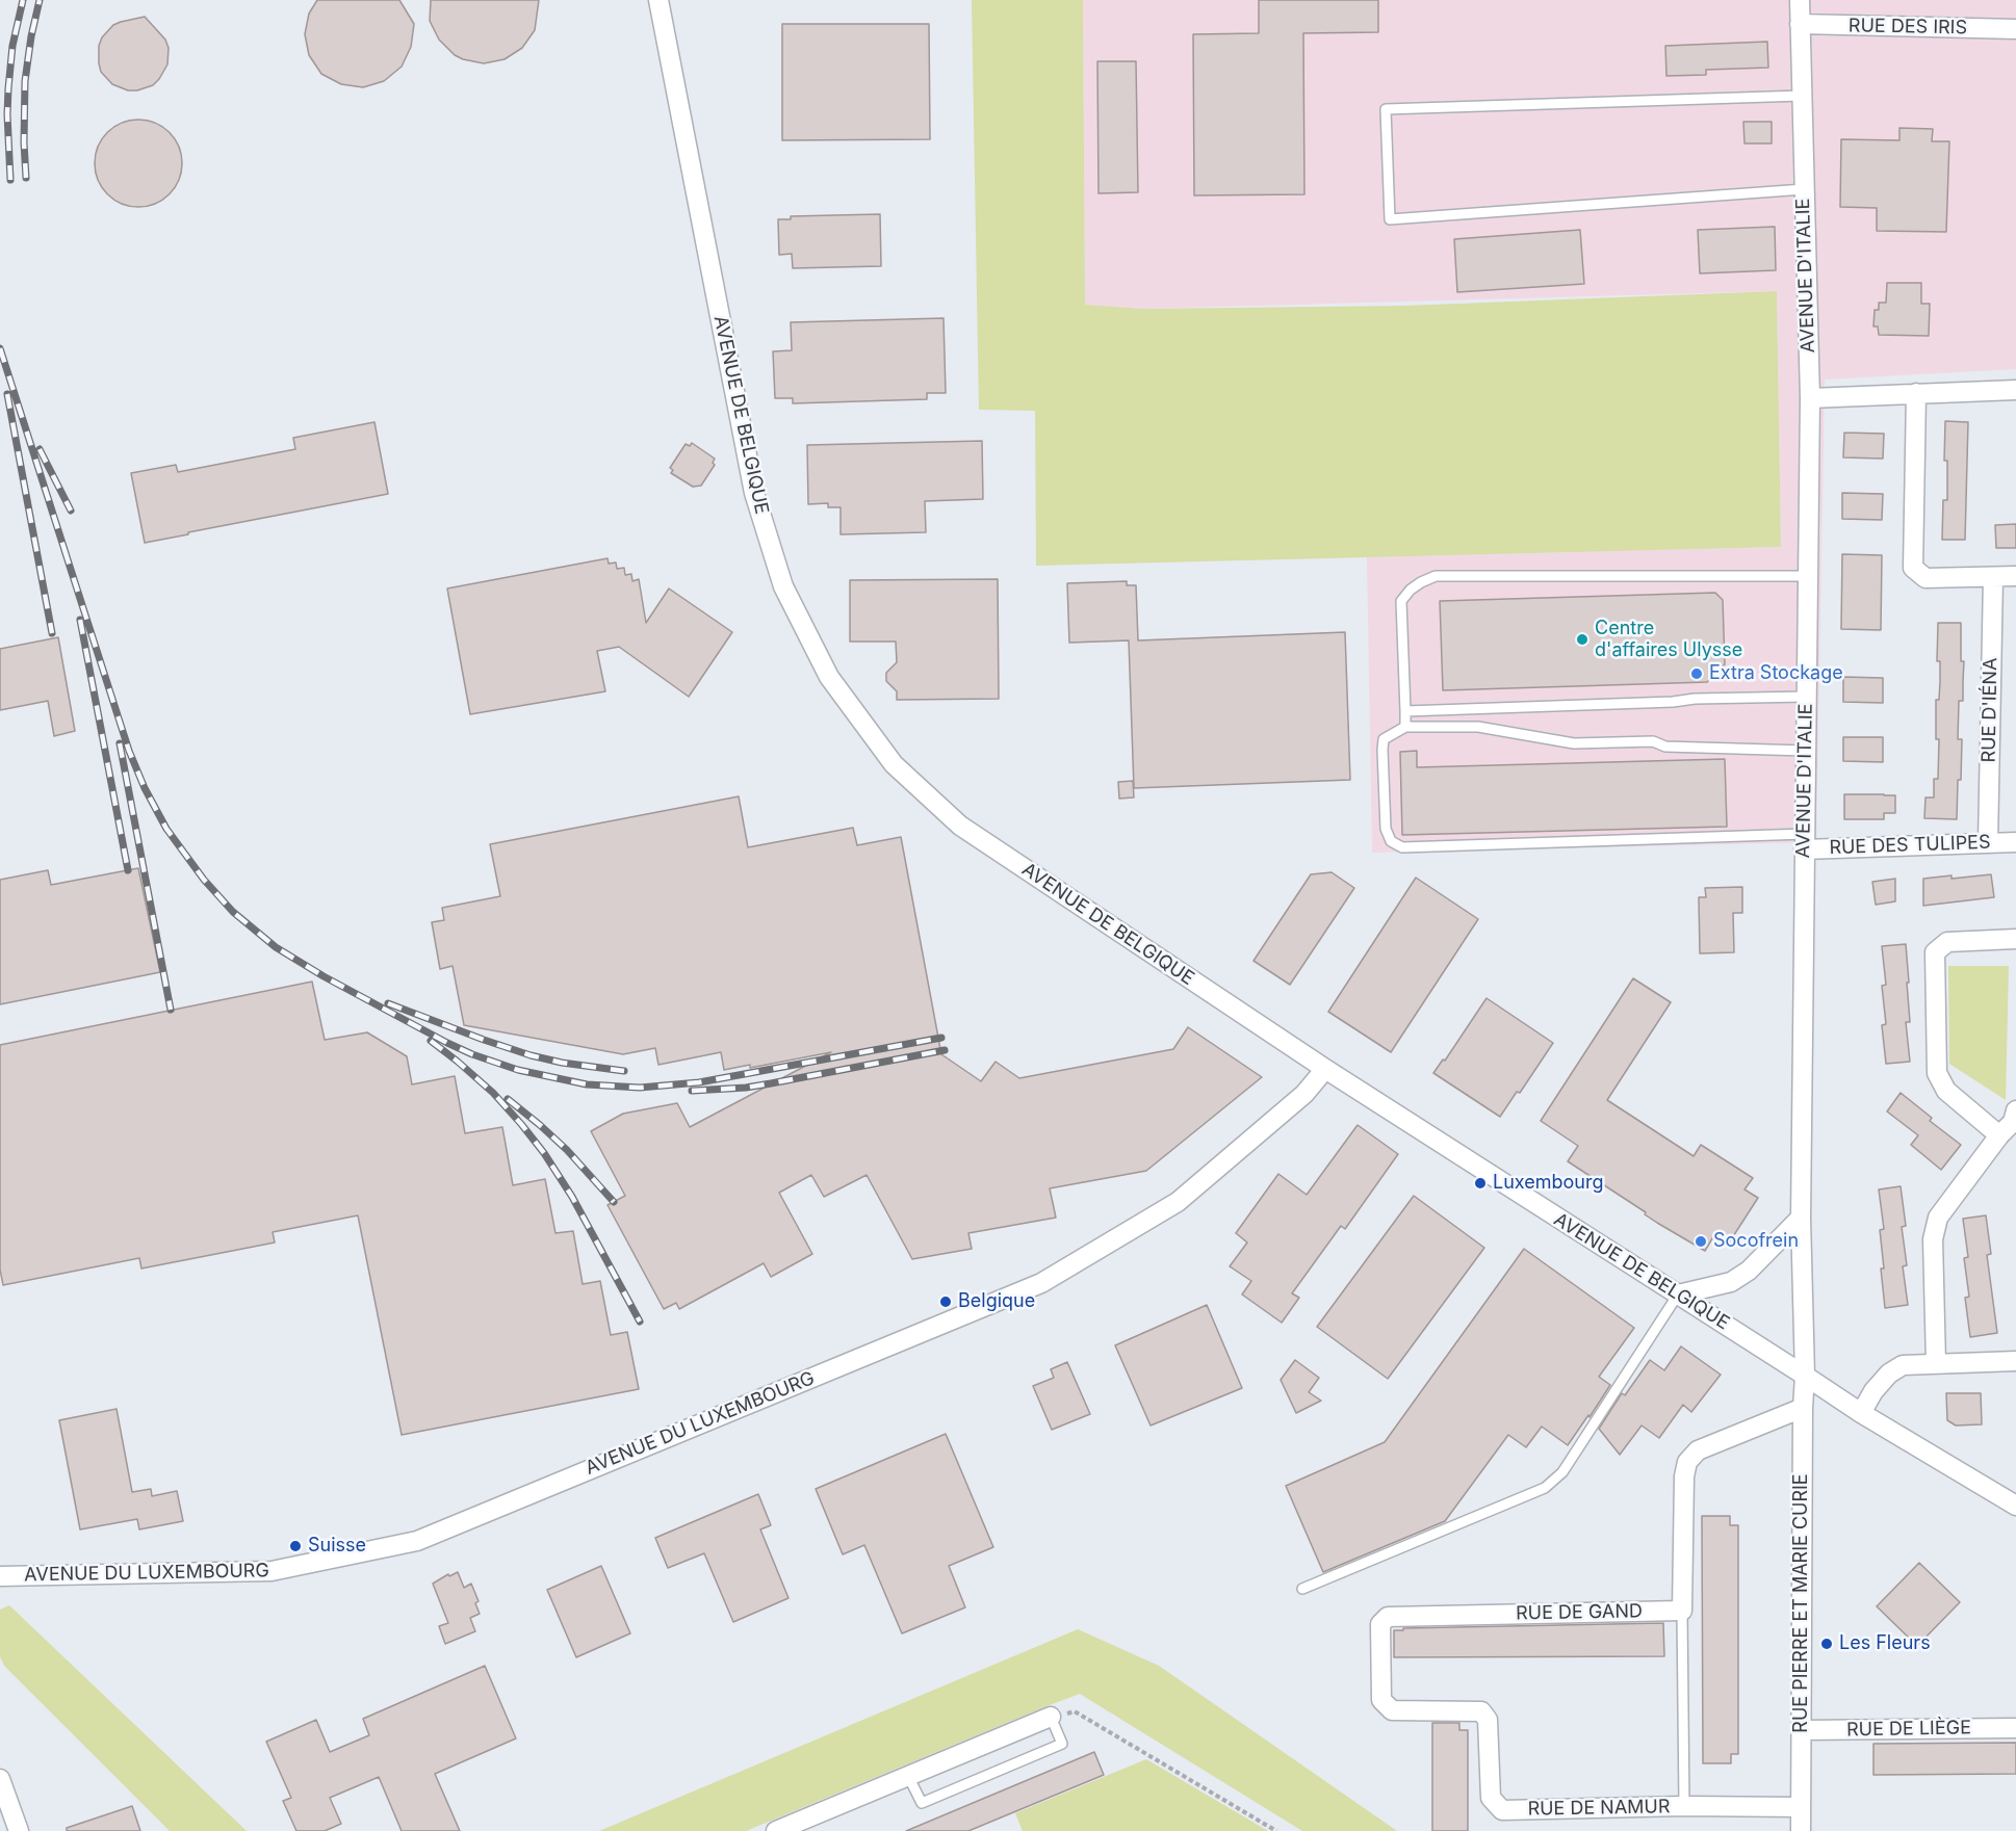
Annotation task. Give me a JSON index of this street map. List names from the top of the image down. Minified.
{"streets":{"street":["RUE DES IRIS","AVENUE D'ITALIE","AVENUE DE BELGIQUE","RUE D'IÉNA","RUE DES TULIPES","AVENUE DU LUXEMBOURG","RUE PIERRE ET MARIE CURIE","RUE DE GAND","RUE DE LIÈGE","RUE DE NAMUR"]},"crossings":[["RUE DES IRIS","AVENUE D'ITALIE"],["AVENUE D'ITALIE","AVENUE DE BELGIQUE"],["AVENUE D'ITALIE","RUE DES TULIPES"],["AVENUE D'ITALIE","RUE PIERRE ET MARIE CURIE"],["AVENUE DE BELGIQUE","AVENUE DU LUXEMBOURG"],["AVENUE DE BELGIQUE","RUE PIERRE ET MARIE CURIE"],["RUE D'IÉNA","RUE DES TULIPES"],["RUE PIERRE ET MARIE CURIE","RUE DE LIÈGE"],["RUE PIERRE ET MARIE CURIE","RUE DE NAMUR"],["RUE DE GAND","RUE DE NAMUR"]],"places":["Centre d'affaires Ulysse","Extra Stockage","Luxembourg","Socofrein","Belgique","Suisse","Les Fleurs"]}
